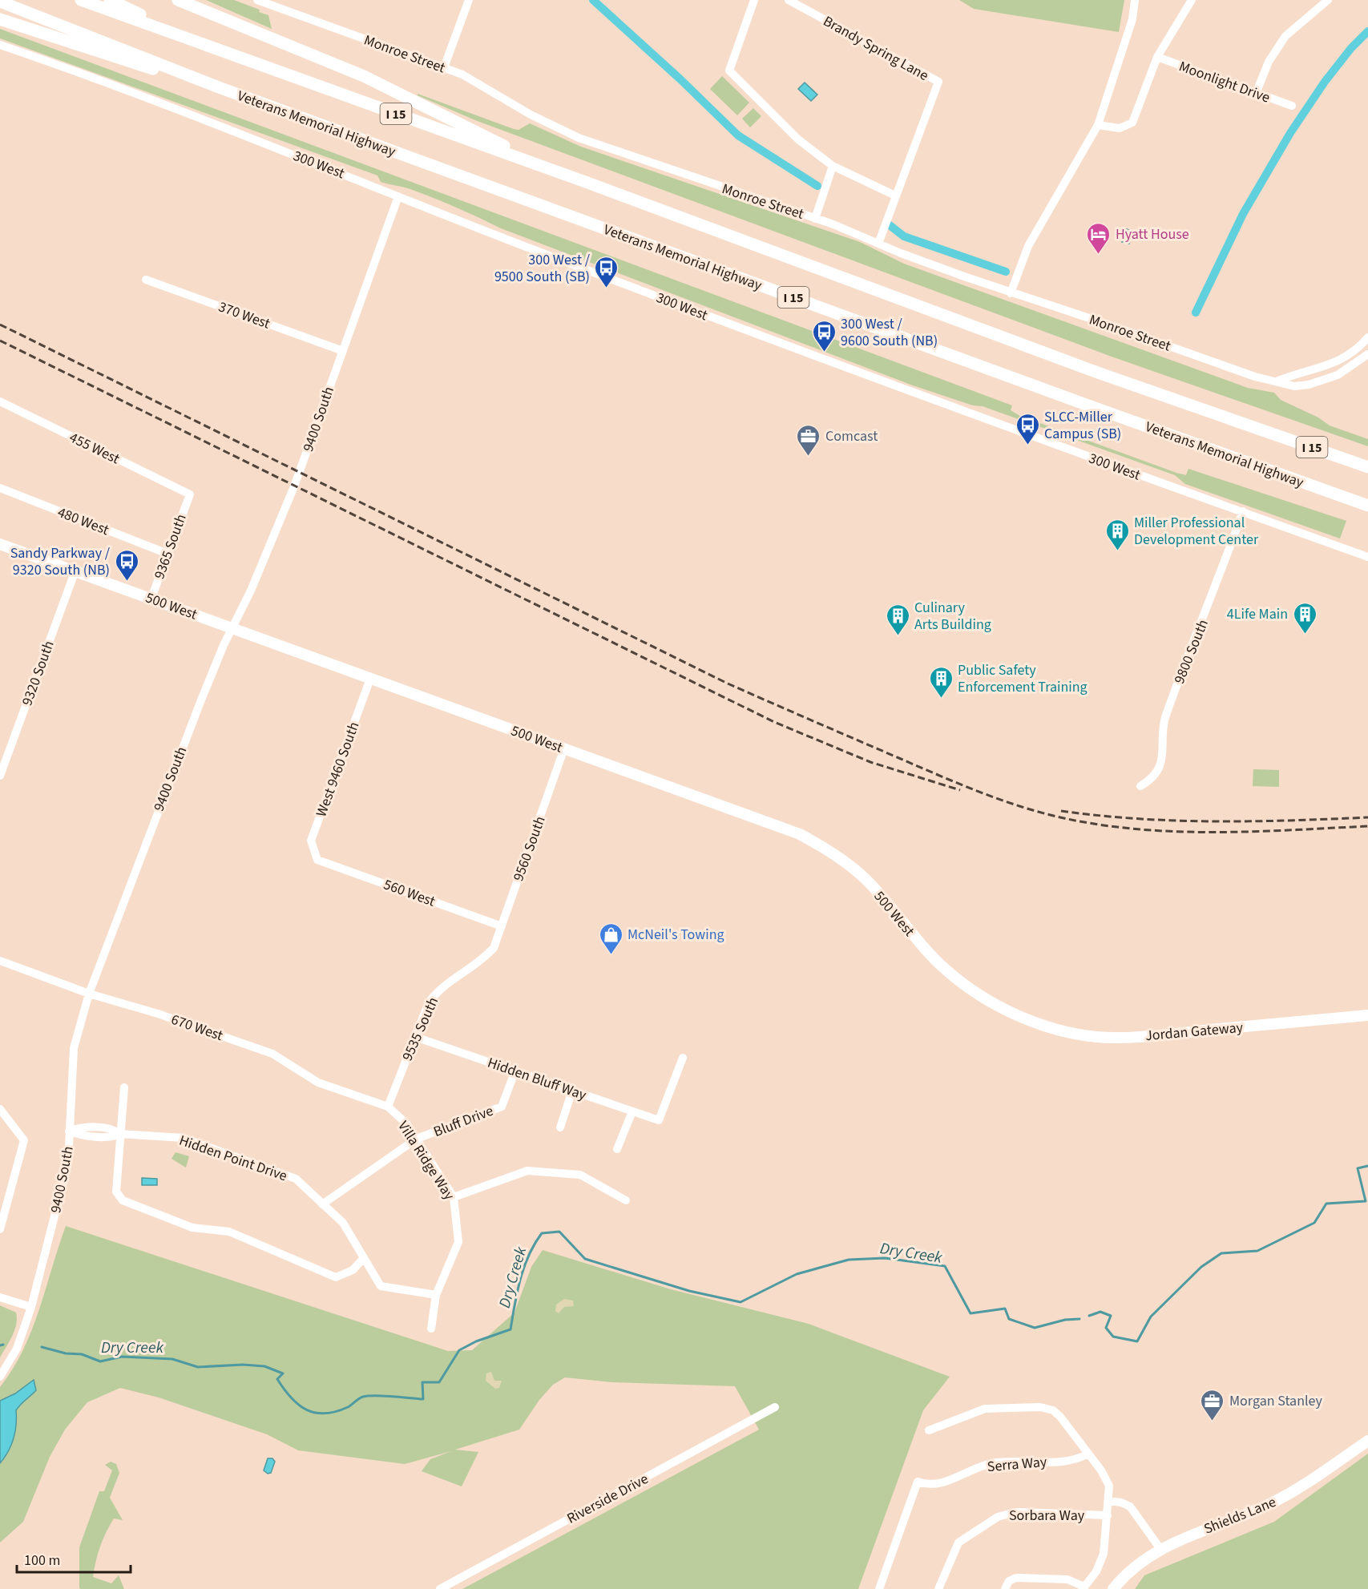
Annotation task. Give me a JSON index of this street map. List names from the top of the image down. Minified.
{"streets":{"highway":["I 15","Veterans Memorial Highway"],"main road":["500 West","Jordan Gateway","Shields Lane"],"street":["Brandy Spring Lane","Monroe Street","Moonlight Drive","300 West","370 West","9400 South","455 West","480 West","9365 South","9800 South","9320 South","West 9460 South","9560 South","560 West","670 West","9535 South","Hidden Bluff Way","Bluff Drive","Hidden Point Drive","Villa Ridge Way","Serra Way","Riverside Drive","Sorbara Way"]},"crossings":[["300 West","9400 South"],["300 West","9800 South"],["370 West","9400 South"],["9400 South","500 West"],["9400 South","670 West"],["9400 South","Hidden Point Drive"],["455 West","9365 South"],["480 West","9365 South"],["9365 South","500 West"],["500 West","9320 South"],["500 West","West 9460 South"],["500 West","9560 South"],["500 West","Jordan Gateway"],["West 9460 South","560 West"],["9560 South","560 West"],["9560 South","9535 South"],["670 West","9535 South"],["670 West","Villa Ridge Way"],["9535 South","Hidden Bluff Way"],["9535 South","Villa Ridge Way"],["Hidden Bluff Way","Bluff Drive"],["Bluff Drive","Hidden Point Drive"],["Bluff Drive","Villa Ridge Way"],["Hidden Point Drive","Villa Ridge Way"]],"water":["Dry Creek"],"places":{"hotel":["Hyatt House"],"bus stop":["300 West / 9500 South (SB)","300 West / 9600 South (NB)","SLCC-Miller Campus (SB)","Sandy Parkway / 9320 South (NB)"],"office":["Comcast","Morgan Stanley"],"building":["Miller Professional Development Center","4Life Main","Culinary Arts Building","Public Safety Enforcement Training"],"shop":["McNeil's Towing"]},"scale_bar":"100 m"}
